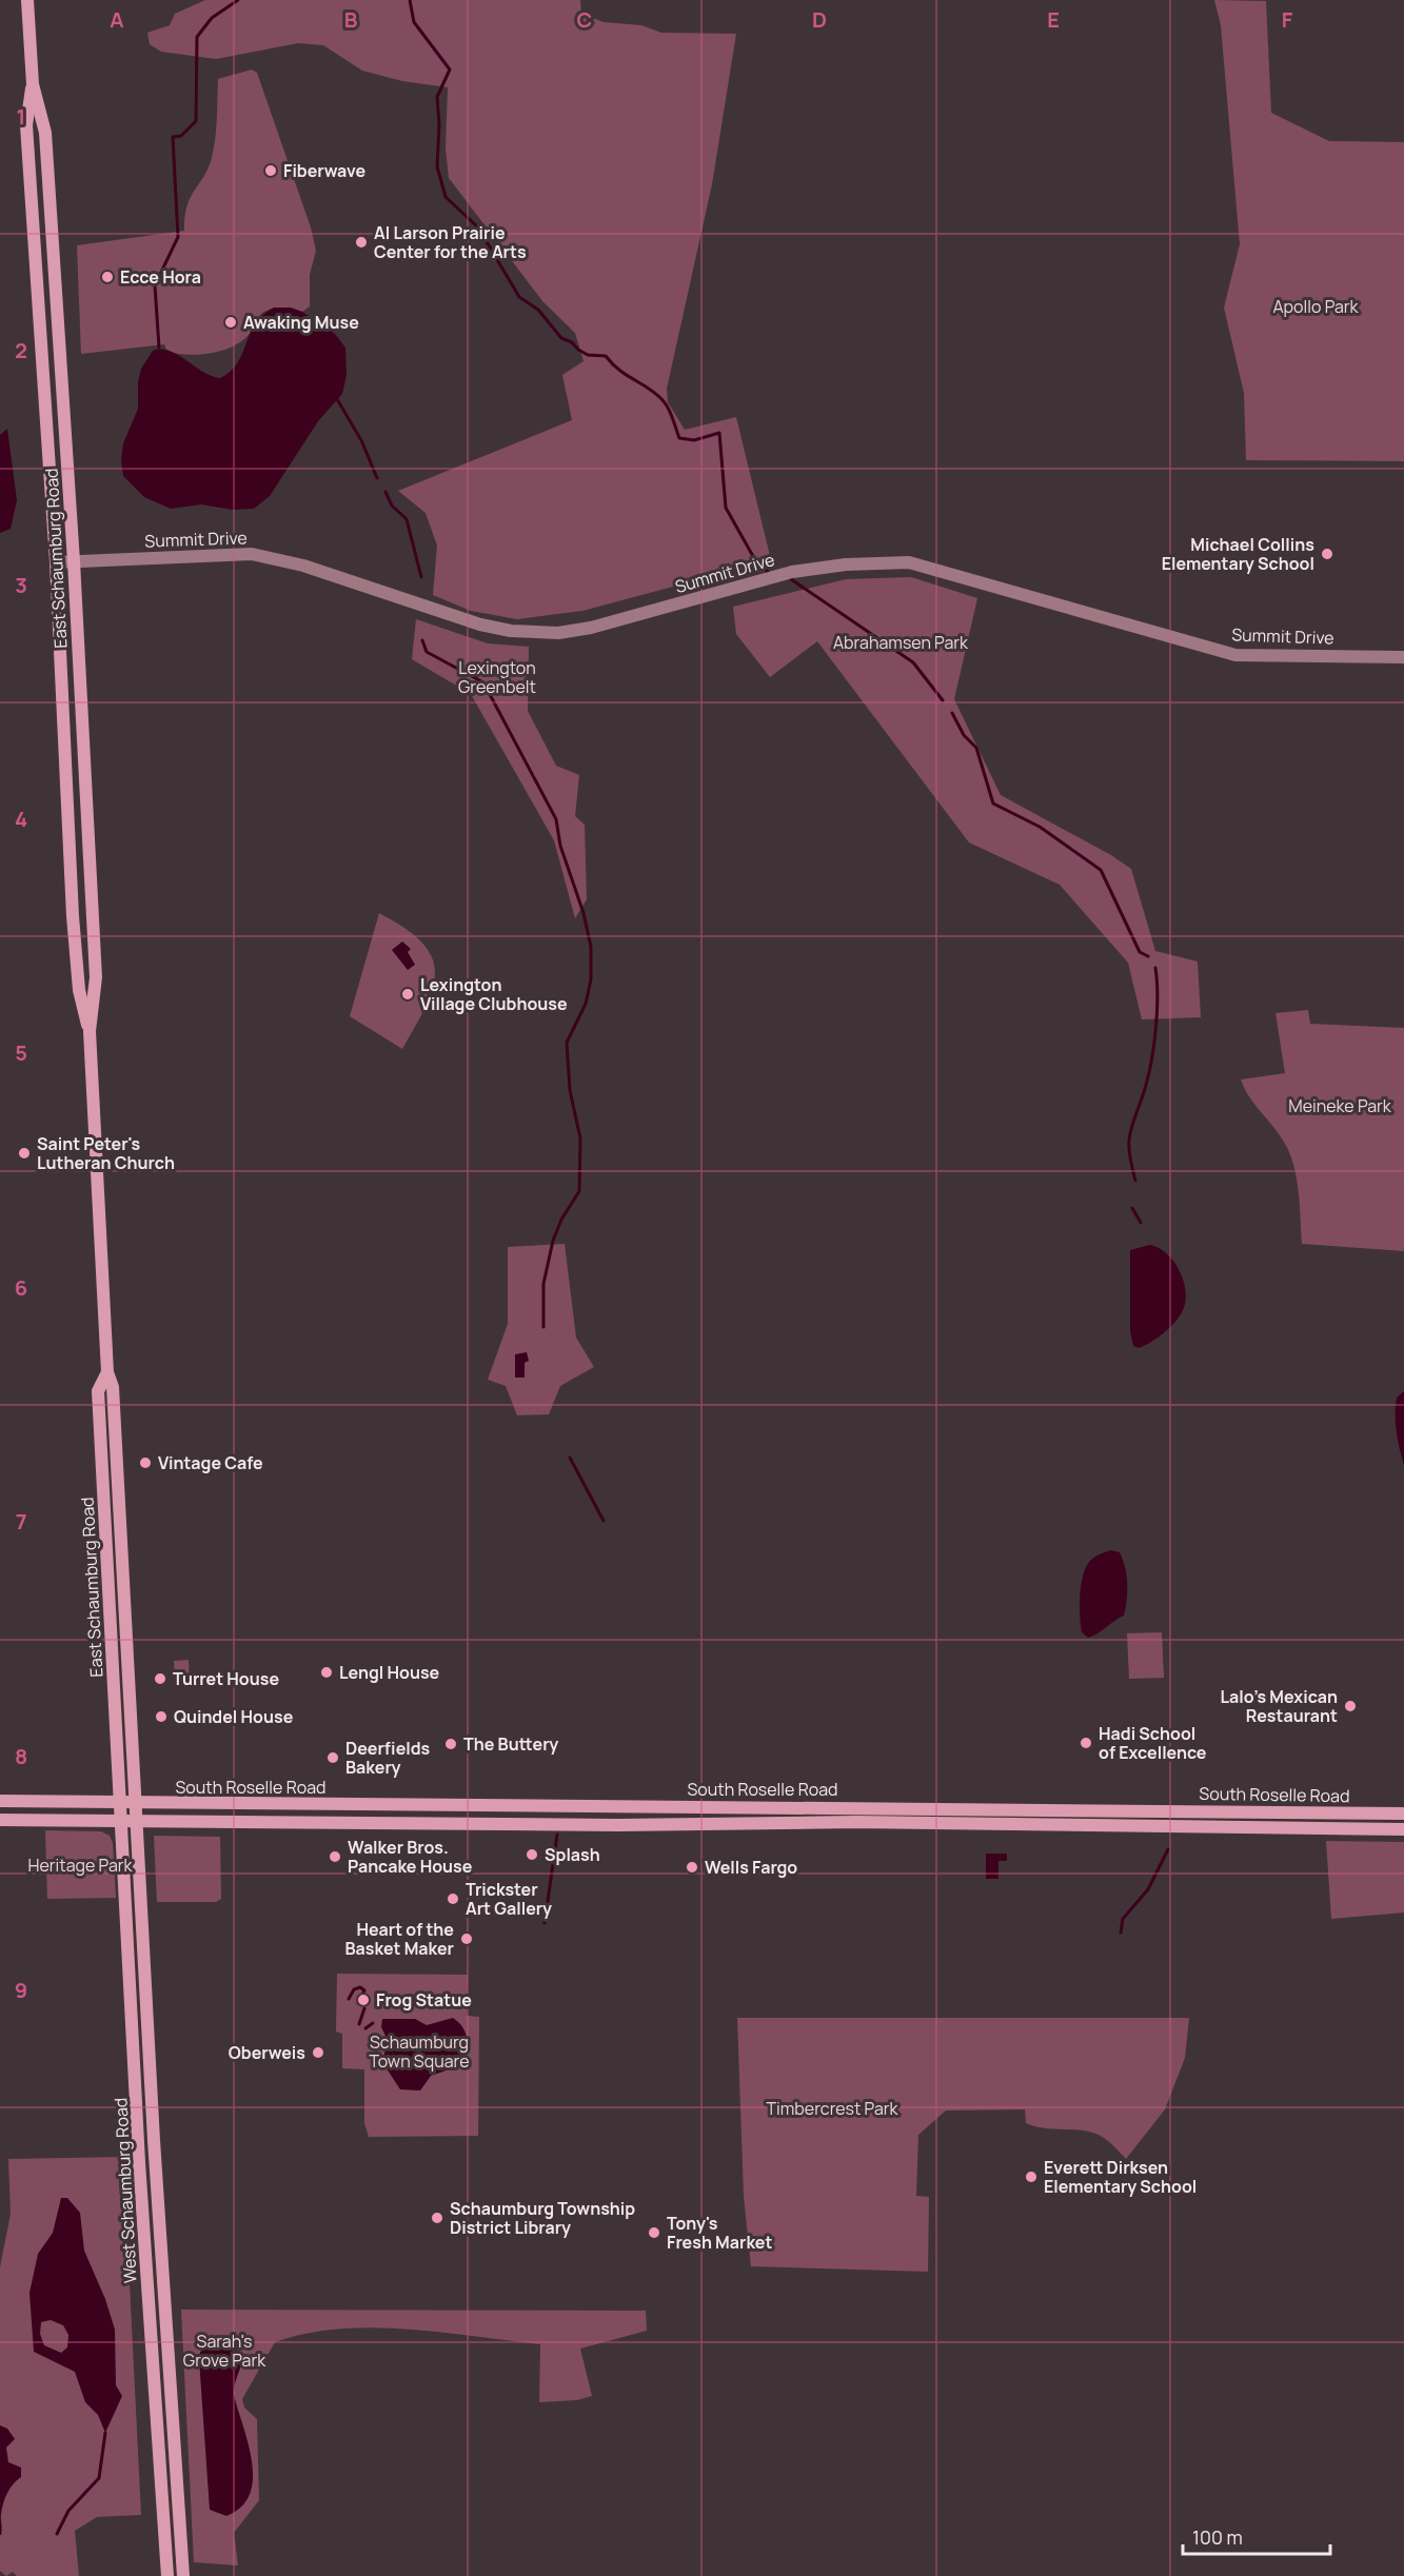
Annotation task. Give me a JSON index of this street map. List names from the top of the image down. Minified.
{"streets":{"main road":["East Schaumburg Road","South Roselle Road","West Schaumburg Road"],"street":["Summit Drive"]},"crossings":[["Summit Drive","East Schaumburg Road"],["East Schaumburg Road","South Roselle Road"],["East Schaumburg Road","West Schaumburg Road"],["South Roselle Road","West Schaumburg Road"]],"parks":["Apollo Park","Abrahamsen Park","Lexington Greenbelt","Meineke Park","Heritage Park","Schaumburg Town Square","Timbercrest Park","Sarah's Grove Park"],"places":["Fiberwave","Al Larson Prairie Center for the Arts","Ecce Hora","Awaking Muse","Michael Collins Elementary School","Lexington Village Clubhouse","Saint Peter's Lutheran Church","Vintage Cafe","Lengl House","Turret House","Lalo's Mexican Restaurant","Quindel House","Hadi School of Excellence","The Buttery","Deerfields Bakery","Splash","Walker Bros. Pancake House","Wells Fargo","Trickster Art Gallery","Heart of the Basket Maker","Frog Statue","Oberweis","Everett Dirksen Elementary School","Schaumburg Township District Library","Tony's Fresh Market"],"scale_bar":"100 m","grid":{"columns":["A","B","C","D","E","F"],"rows":["1","2","3","4","5","6","7","8","9"]}}
